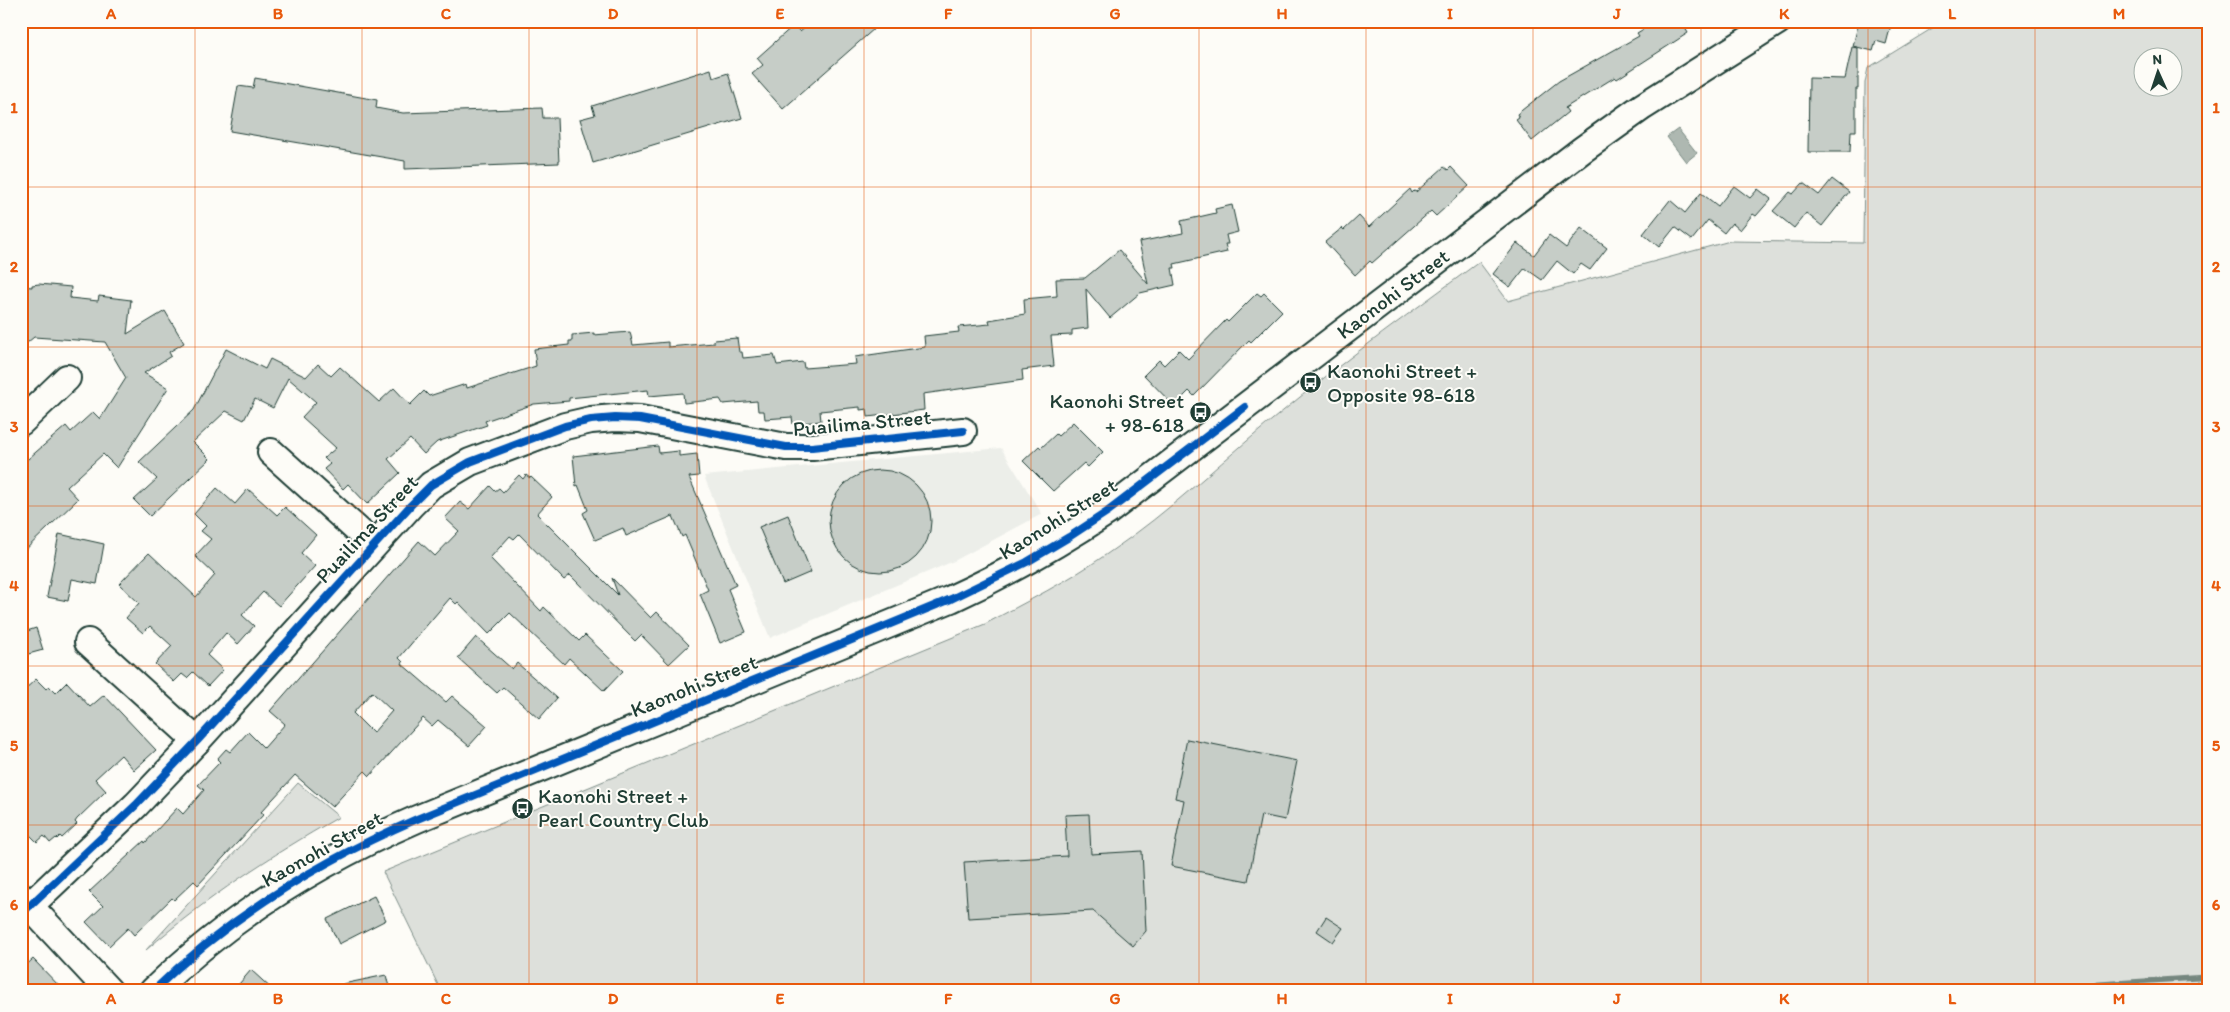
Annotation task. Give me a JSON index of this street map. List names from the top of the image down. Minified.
{"streets":{"street":["Kaonohi Street","Puailima Street"]},"places":{"bus stop":["Kaonohi Street + Opposite 98-618","Kaonohi Street + 98-618","Kaonohi Street + Pearl Country Club"]},"north":"top","grid":{"columns":["A","B","C","D","E","F","G","H","I","J","K","L","M"],"rows":["1","2","3","4","5","6"]}}
